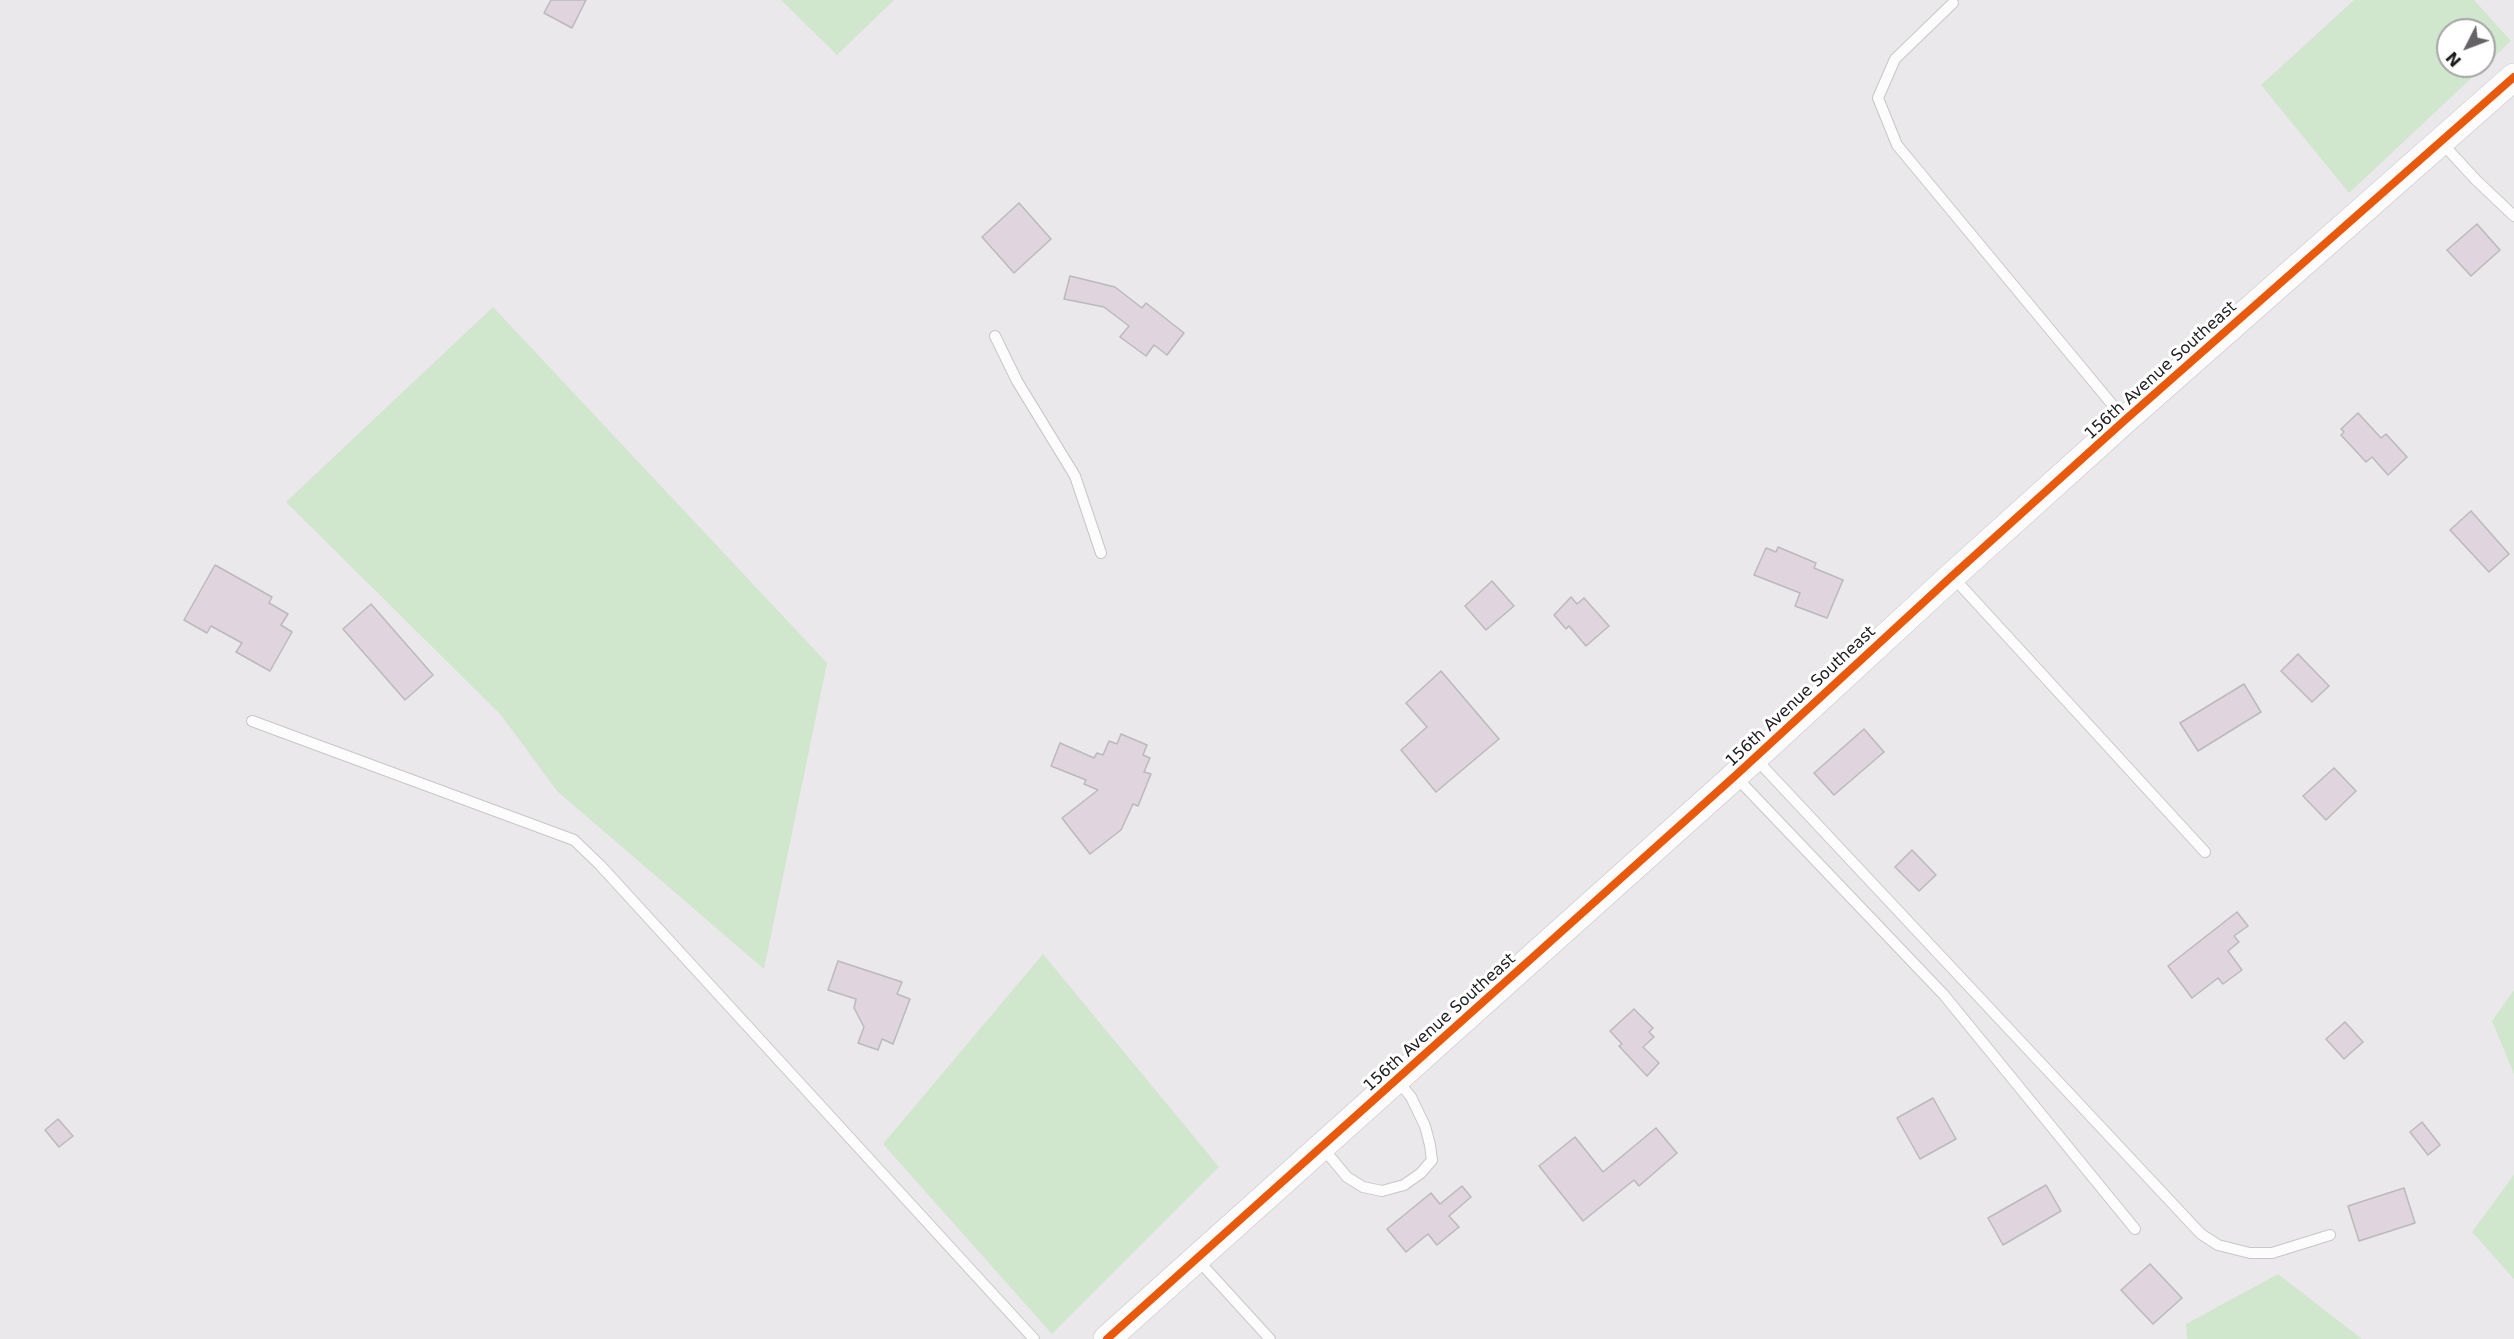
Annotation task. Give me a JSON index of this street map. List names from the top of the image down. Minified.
{"streets":{"street":["156th Avenue Southeast"]},"north":"bottom left"}
